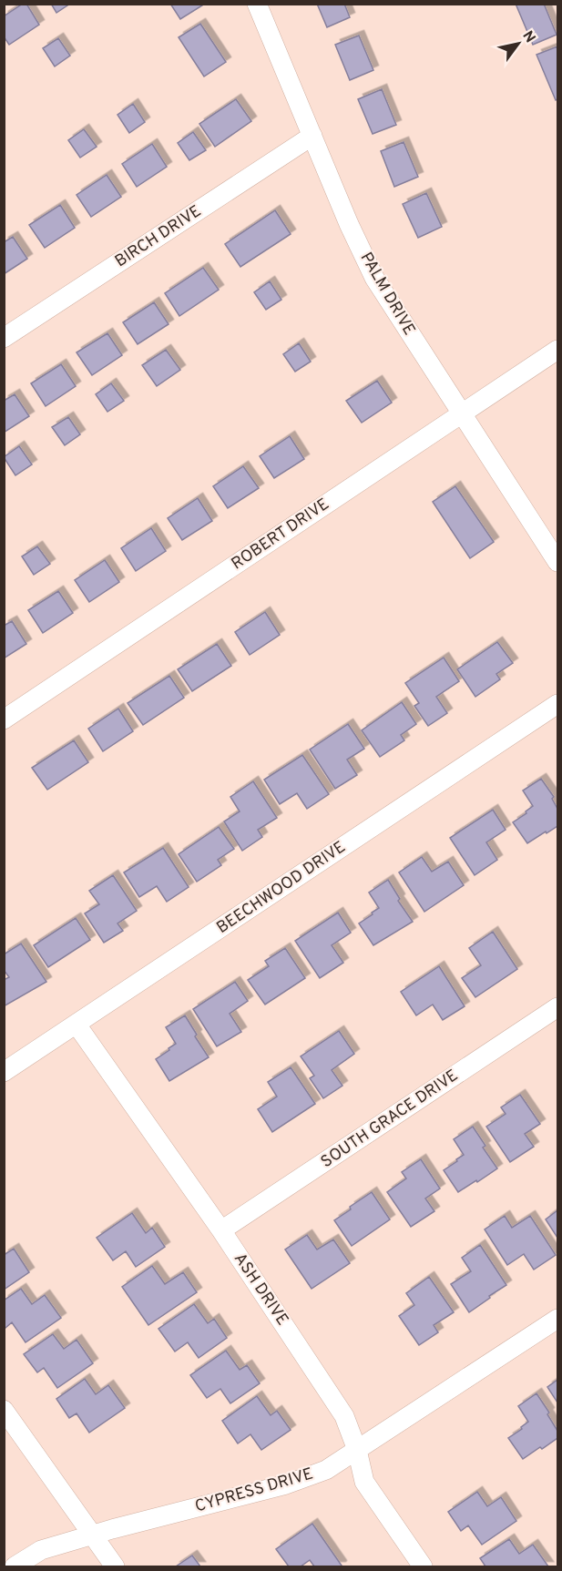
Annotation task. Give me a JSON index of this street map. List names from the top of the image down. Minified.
{"streets":{"street":["BIRCH DRIVE","PALM DRIVE","ROBERT DRIVE","BEECHWOOD DRIVE","SOUTH GRACE DRIVE","ASH DRIVE","CYPRESS DRIVE"]},"crossings":[["BIRCH DRIVE","PALM DRIVE"],["PALM DRIVE","ROBERT DRIVE"],["BEECHWOOD DRIVE","ASH DRIVE"],["SOUTH GRACE DRIVE","ASH DRIVE"],["ASH DRIVE","CYPRESS DRIVE"]],"north":"top right"}
